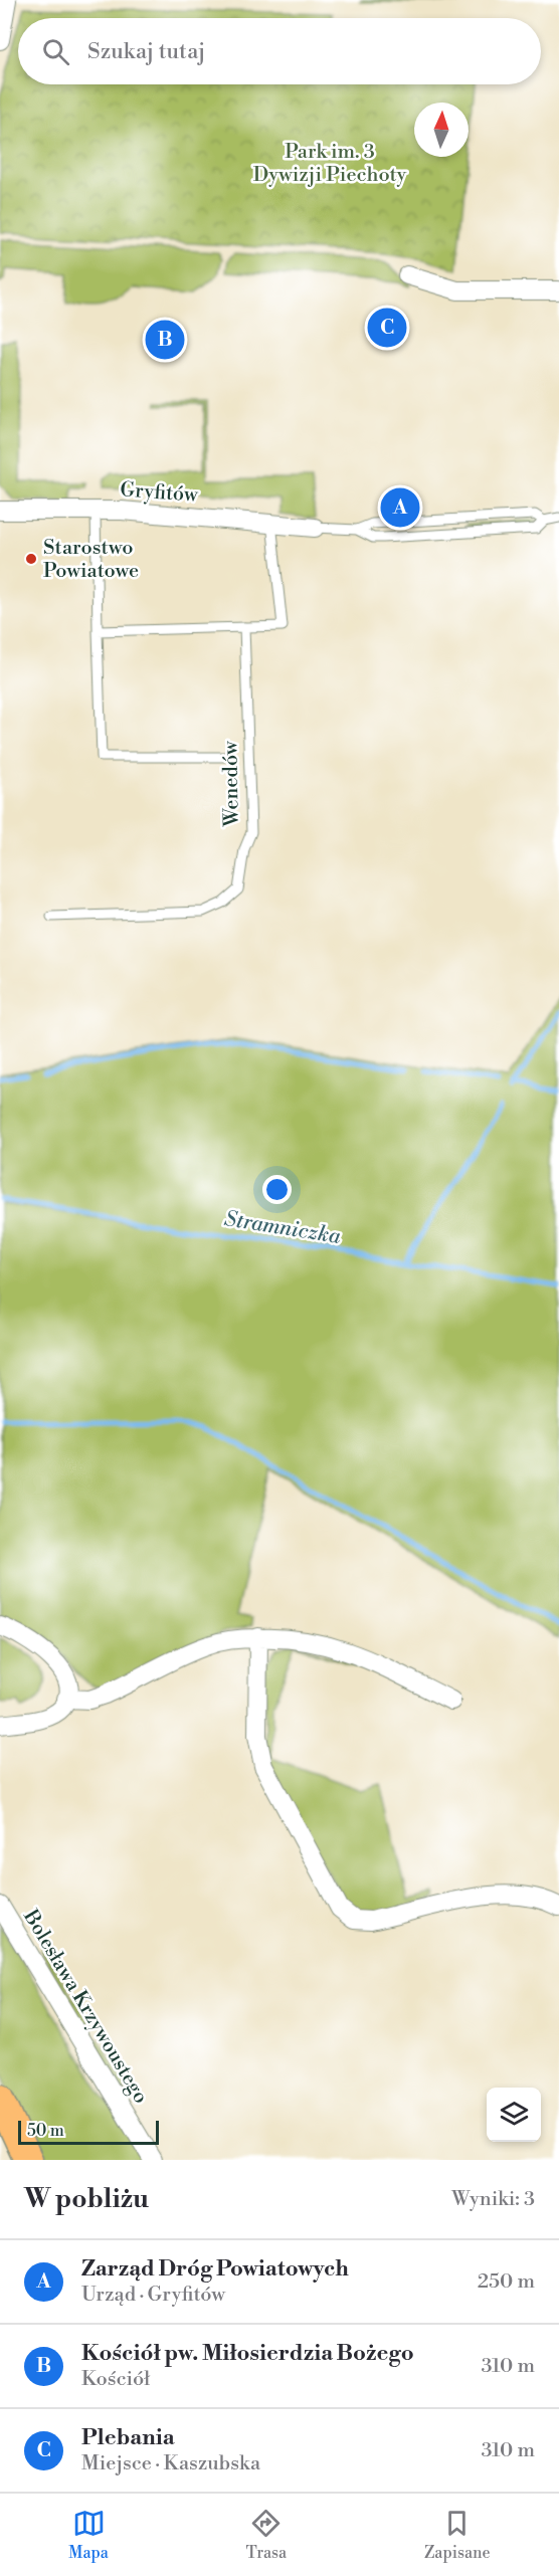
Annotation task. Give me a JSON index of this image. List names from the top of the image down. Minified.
{"streets":{"street":["Gryfitów","Bolesława Krzywoustego"],"lane":["Wenedów"]},"water":["Stramniczka"],"parks":["Park im. 3 Dywizji Piechoty"],"places":["Starostwo Powiatowe"],"scale_bar":"50 m","north":"top","page":{"search":"Szukaj tutaj","pins":["C","B","A"],"scale":"50 m","heading":["W pobliżu","Wyniki: 3"],"list":[{"mark":"A","name":"Zarząd Dróg Powiatowych","note":"Urząd · Gryfitów","value":"250 m"},{"mark":"B","name":"Kościół pw. Miłosierdzia Bożego","note":"Kościół","value":"310 m"},{"mark":"C","name":"Plebania","note":"Miejsce · Kaszubska","value":"310 m"}],"nav":["Mapa","Trasa","Zapisane"]}}
